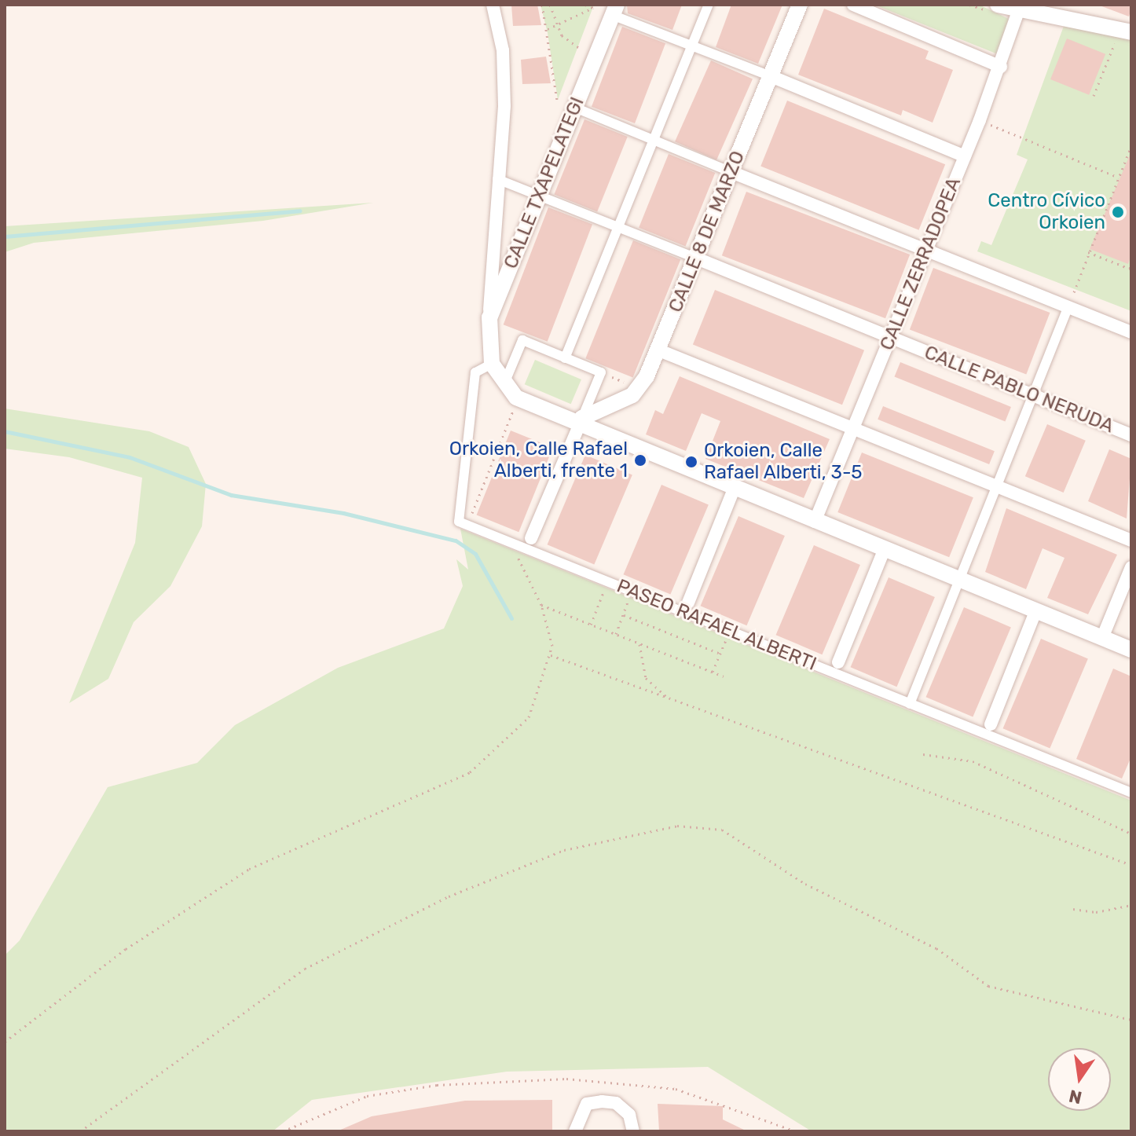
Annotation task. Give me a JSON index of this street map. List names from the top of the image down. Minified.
{"streets":{"street":["CALLE TXAPELATEGI","CALLE 8 DE MARZO","CALLE ZERRADOPEA","CALLE PABLO NERUDA","PASEO RAFAEL ALBERTI"]},"crossings":[["CALLE 8 DE MARZO","CALLE PABLO NERUDA"],["CALLE ZERRADOPEA","CALLE PABLO NERUDA"]],"places":["Centro Cívico Orkoien","Orkoien, Calle Rafael Alberti, frente 1","Orkoien, Calle Rafael Alberti, 3-5"],"north":"bottom"}
